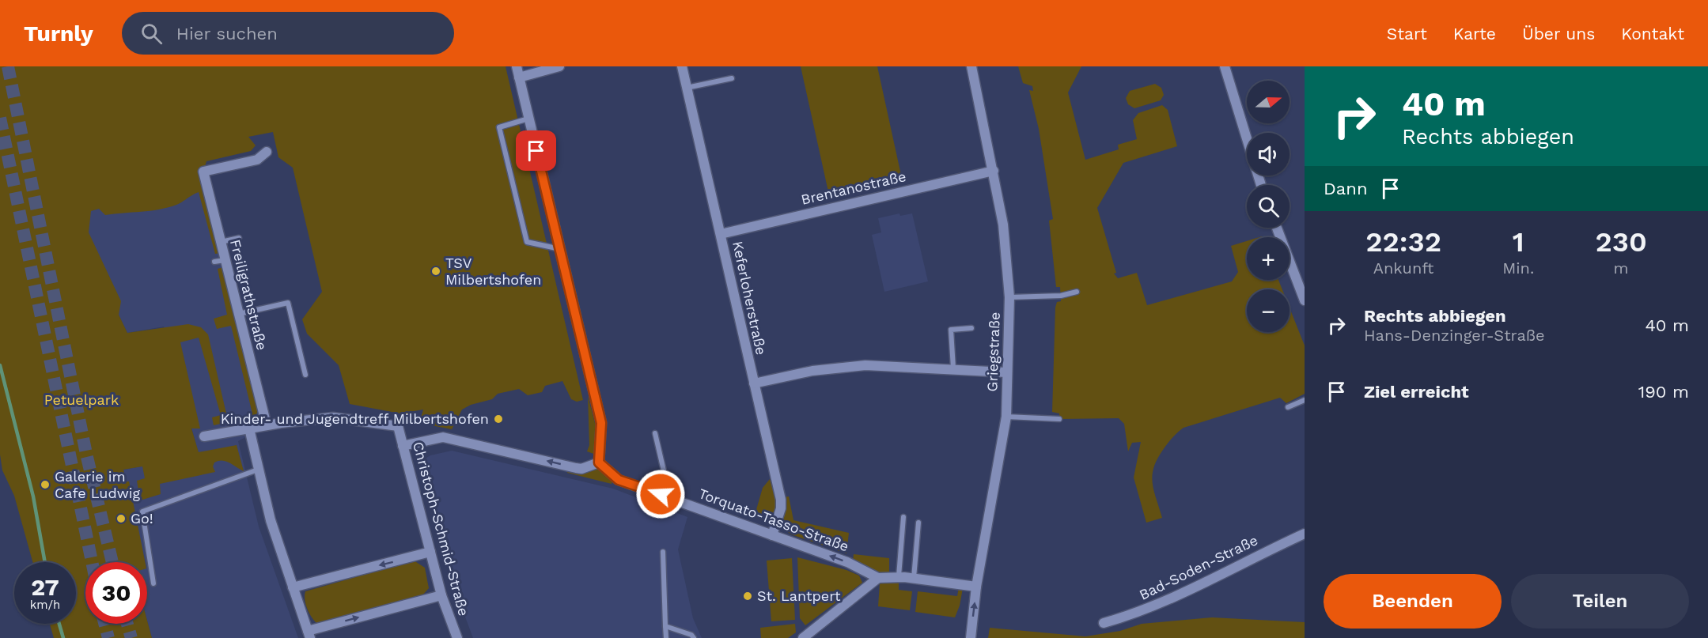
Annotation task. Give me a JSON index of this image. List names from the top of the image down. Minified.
{"streets":{"street":["Brentanostraße","Freiligrathstraße","Keferloherstraße","Griegstraße","Torquato-Tasso-Straße","Christoph-Schmid-Straße","Bad-Soden-Straße"]},"crossings":[["Brentanostraße","Keferloherstraße"],["Brentanostraße","Griegstraße"],["Freiligrathstraße","Christoph-Schmid-Straße"],["Keferloherstraße","Torquato-Tasso-Straße"]],"one_way":["Torquato-Tasso-Straße"],"parks":["Petuelpark"],"places":["TSV Milbertshofen","Kinder- und Jugendtreff Milbertshofen","Galerie im Cafe Ludwig","Go!","St. Lantpert"],"north":"right","page":{"header":"Turnly","search":"Hier suchen","nav":["Start","Karte","Über uns","Kontakt"],"turn":["40 m","Rechts abbiegen"],"map_buttons":["+","−"],"then":"Dann","eta":["22:32","Ankunft","1","Min.","230","m"],"list":[{"name":"Rechts abbiegen","note":"Hans-Denzinger-Straße","value":"40 m"},{"name":"Ziel erreicht","value":"190 m"}],"speed":"27 km/h","limit":"30","buttons":["Beenden","Teilen"]}}
